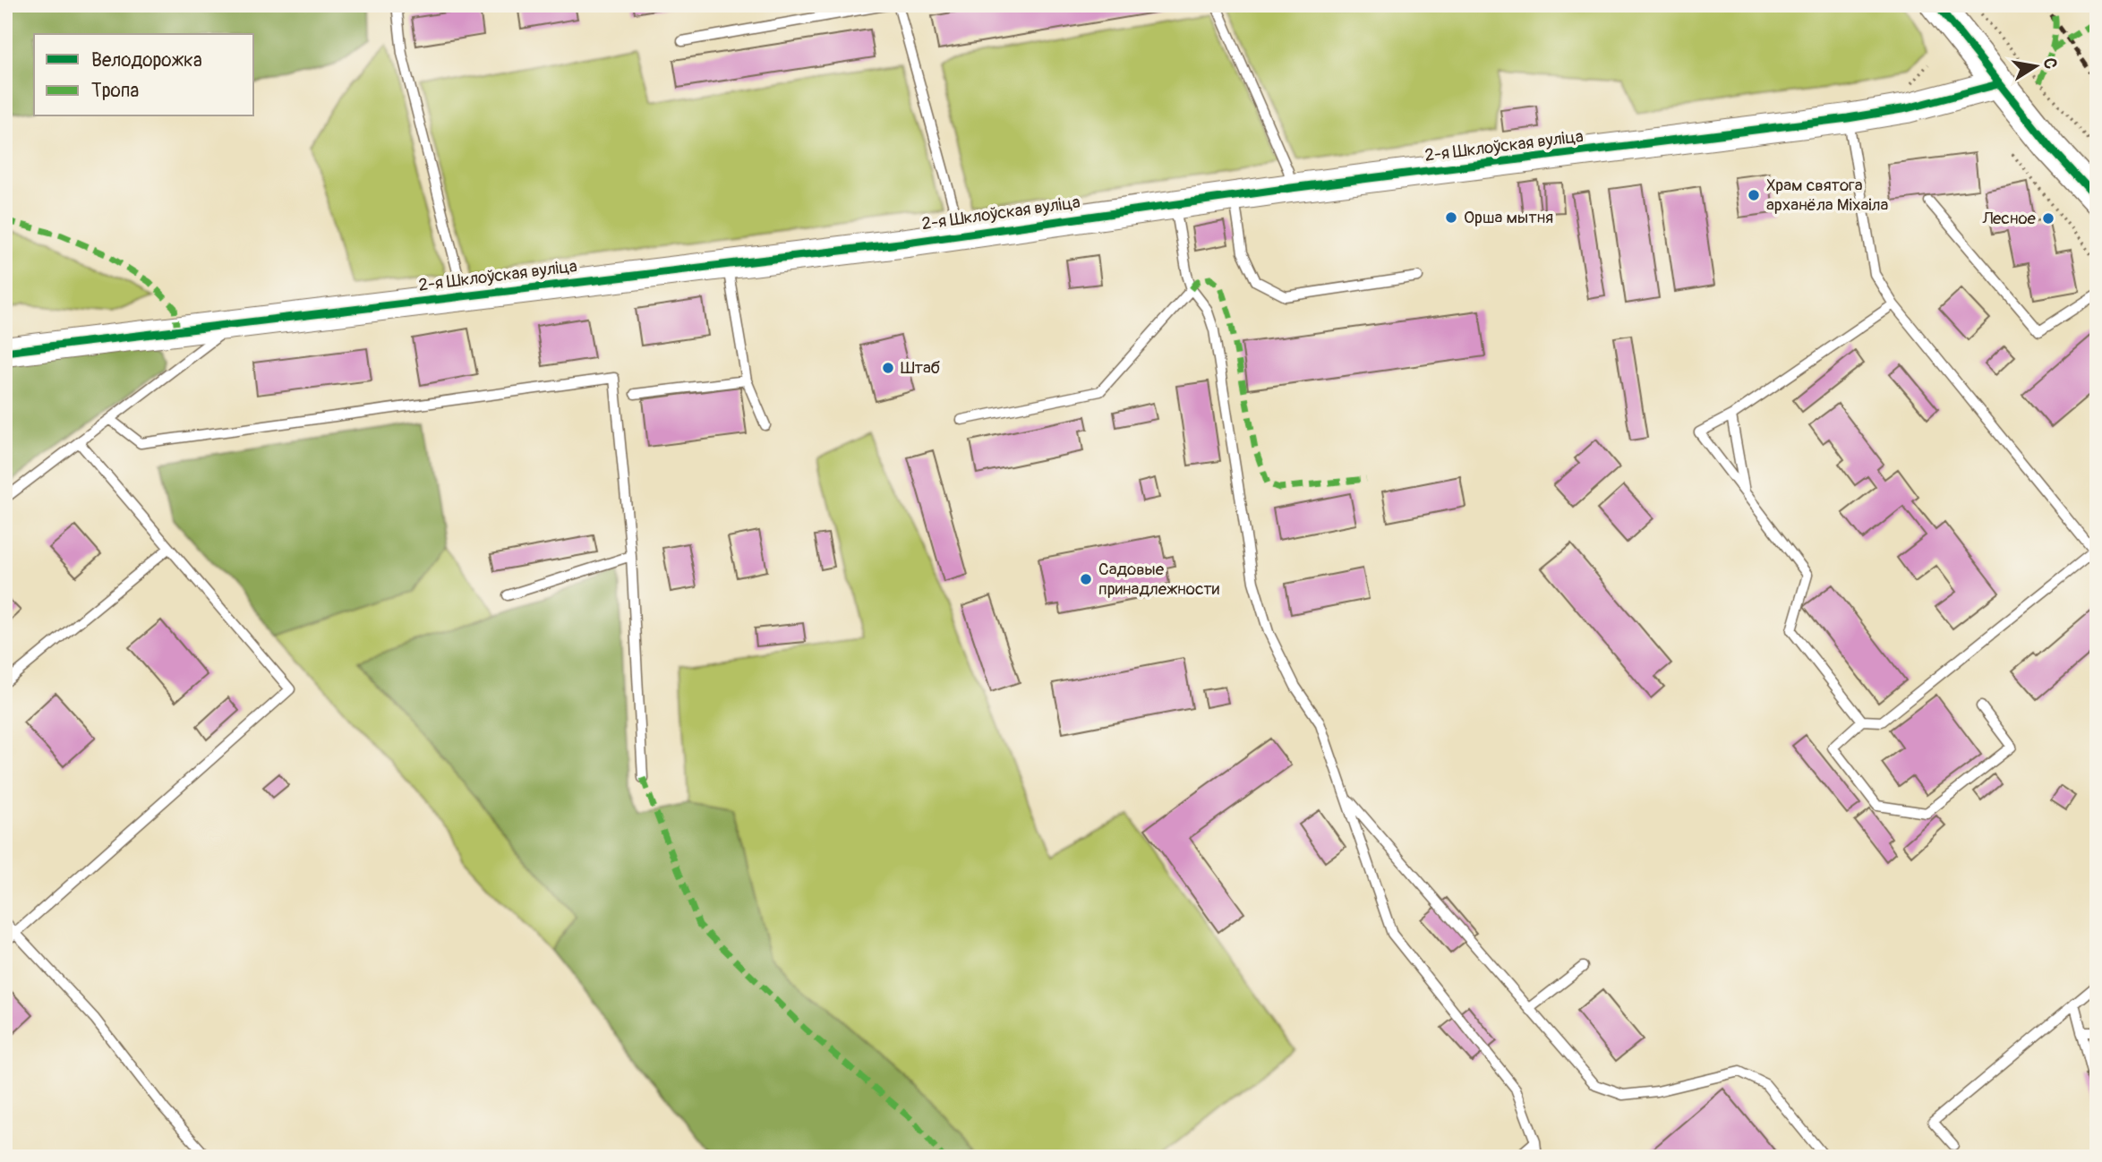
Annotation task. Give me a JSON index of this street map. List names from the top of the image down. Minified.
{"streets":{"street":["2-я Шклоўская вуліца"]},"places":["Храм святога арханёла Міхаіла","Орша мытня","Лесное","Штаб","Садовые принадлежности"],"legend":["Велодорожка","Тропа"],"north":"right"}
